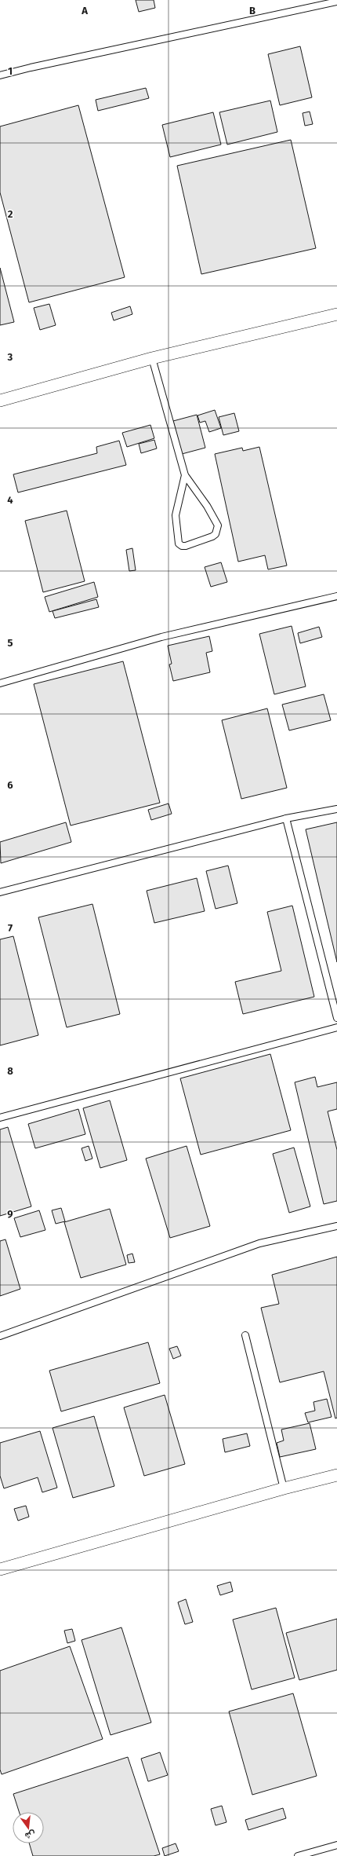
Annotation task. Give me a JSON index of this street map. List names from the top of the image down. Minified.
{"north":"bottom","grid":{"columns":["A","B"],"rows":["1","2","3","4","5","6","7","8","9"]}}
